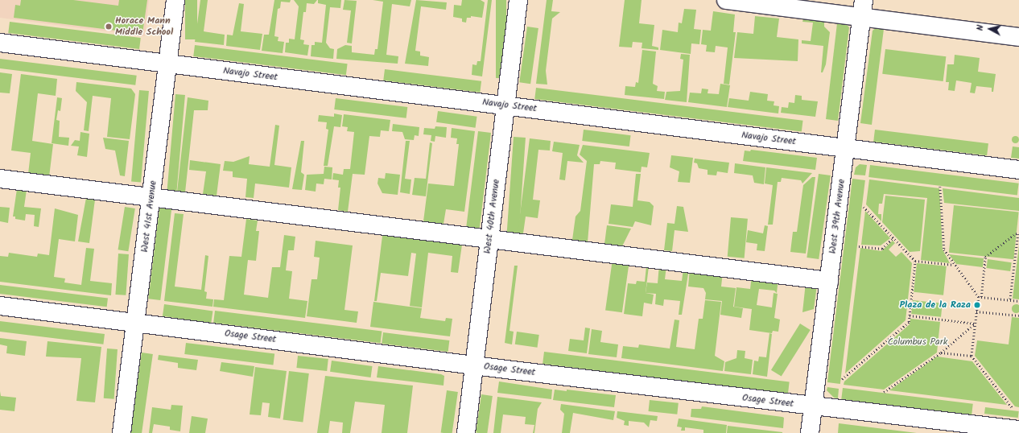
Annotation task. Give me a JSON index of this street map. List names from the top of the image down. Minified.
{"streets":{"street":["Navajo Street","West 41st Avenue","West 40th Avenue","West 39th Avenue","Osage Street"]},"crossings":[["Navajo Street","West 41st Avenue"],["Navajo Street","West 40th Avenue"],["Navajo Street","West 39th Avenue"],["West 41st Avenue","Osage Street"],["West 40th Avenue","Osage Street"],["West 39th Avenue","Osage Street"]],"parks":["Columbus Park"],"places":["Horace Mann Middle School","Plaza de la Raza"],"north":"left"}
